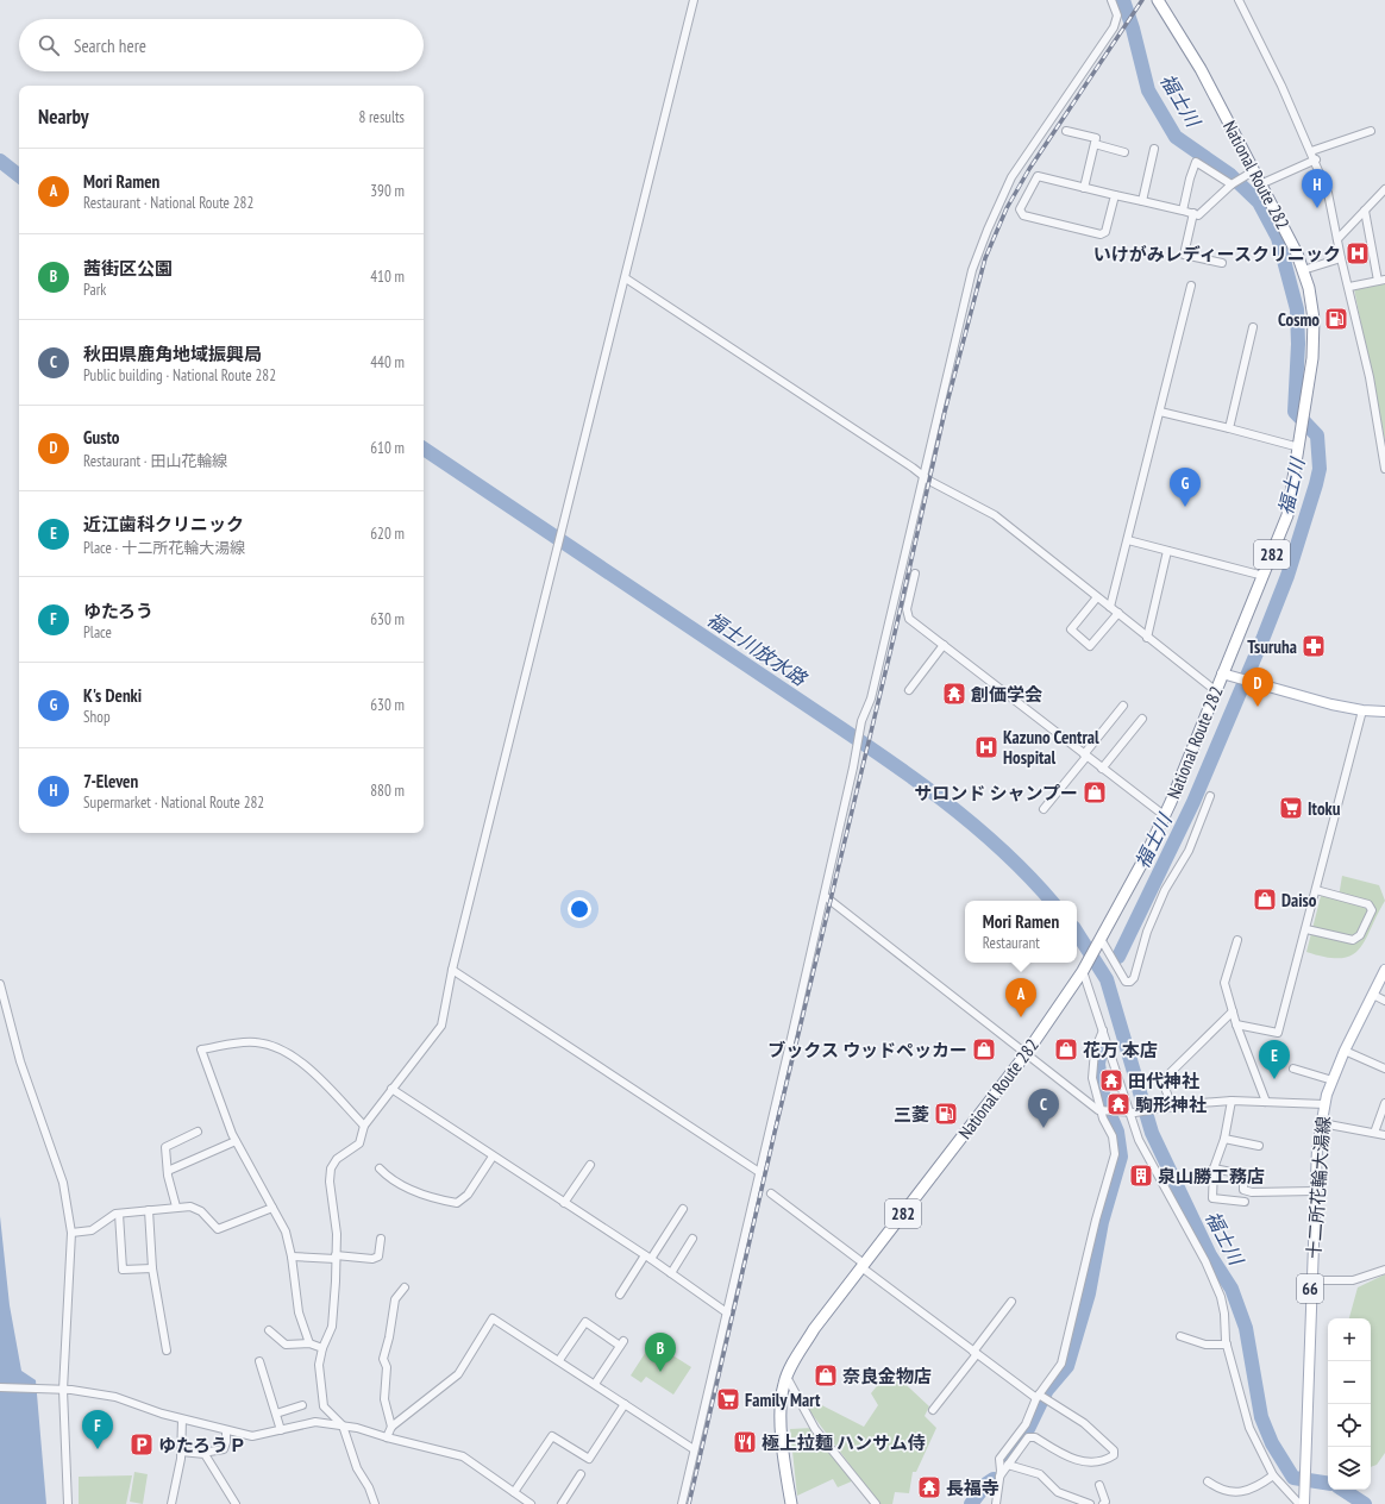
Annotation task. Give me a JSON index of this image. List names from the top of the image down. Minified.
{"streets":{"highway":["National Route 282","282"],"main road":["十二所花輪大湯線","66"]},"water":["福士川","福士川放水路"],"places":{"hospital":["いけがみレディースクリニック","Kazuno Central Hospital"],"fuel station":["Cosmo","三菱"],"pharmacy":["Tsuruha"],"temple":["創価学会","田代神社","駒形神社","長福寺"],"shop":["サロンド シャンプー","Daiso","ブックス ウッドペッカー","花万 本店","奈良金物店"],"supermarket":["Itoku","Family Mart"],"building":["泉山勝工務店"],"restaurant":["極上拉麺 ハンサム侍"],"parking":["ゆたろうＰ"]},"page":{"search":"Search here","heading":["Nearby","8 results"],"list":[{"mark":"A","name":"Mori Ramen","note":"Restaurant · National Route 282","value":"390 m"},{"mark":"B","name":"茜街区公園","note":"Park","value":"410 m"},{"mark":"C","name":"秋田県鹿角地域振興局","note":"Public building · National Route 282","value":"440 m"},{"mark":"D","name":"Gusto","note":"Restaurant · 田山花輪線","value":"610 m"},{"mark":"E","name":"近江歯科クリニック","note":"Place · 十二所花輪大湯線","value":"620 m"},{"mark":"F","name":"ゆたろう","note":"Place","value":"630 m"},{"mark":"G","name":"K's Denki","note":"Shop","value":"630 m"},{"mark":"H","name":"7-Eleven","note":"Supermarket · National Route 282","value":"880 m"}],"pins":["H","G","D","A","E","C","B","F"],"popup":["Mori Ramen","Restaurant"],"map_buttons":["+","−"]}}
